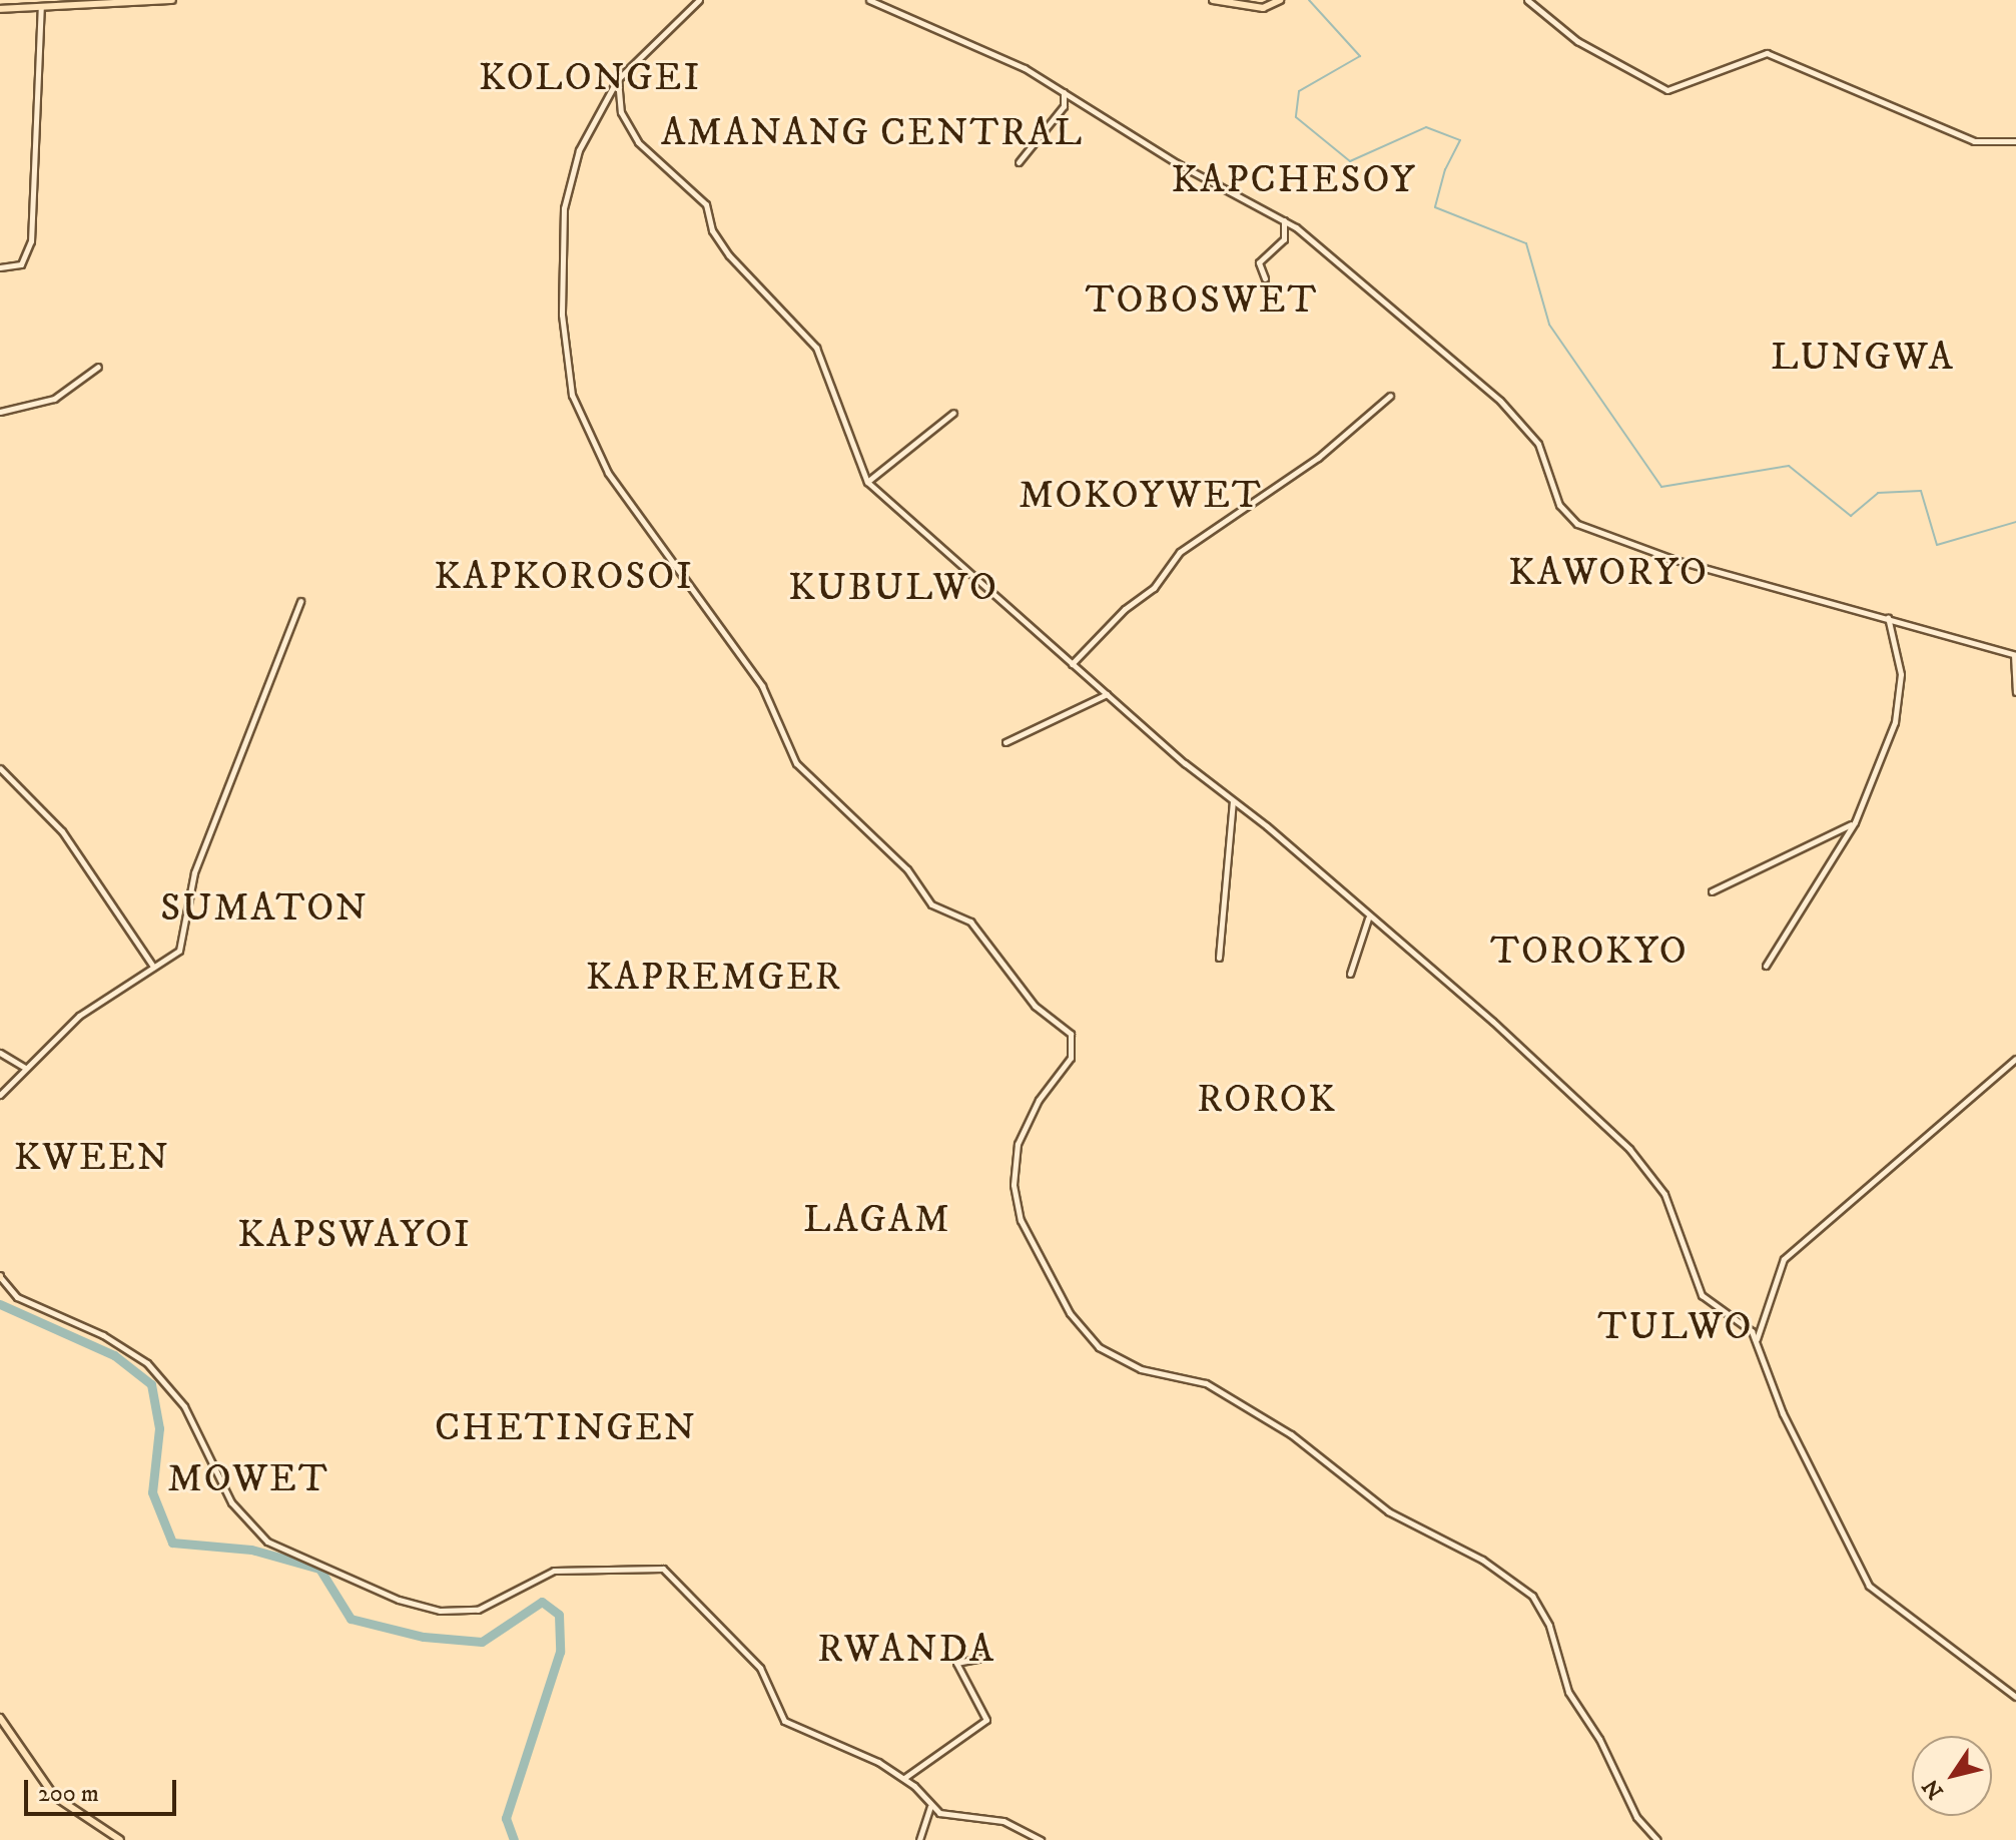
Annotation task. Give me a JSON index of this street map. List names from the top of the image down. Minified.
{"districts":["KOLONGEI","AMANANG CENTRAL","KAPCHESOY","TOBOSWET","LUNGWA","MOKOYWET","KAWORYO","KAPKOROSOI","KUBULWO","SUMATON","TOROKYO","KAPREMGER","ROROK","KWEEN","LAGAM","KAPSWAYOI","TULWO","CHETINGEN","MOWET","RWANDA"],"scale_bar":"200 m","north":"bottom left"}
